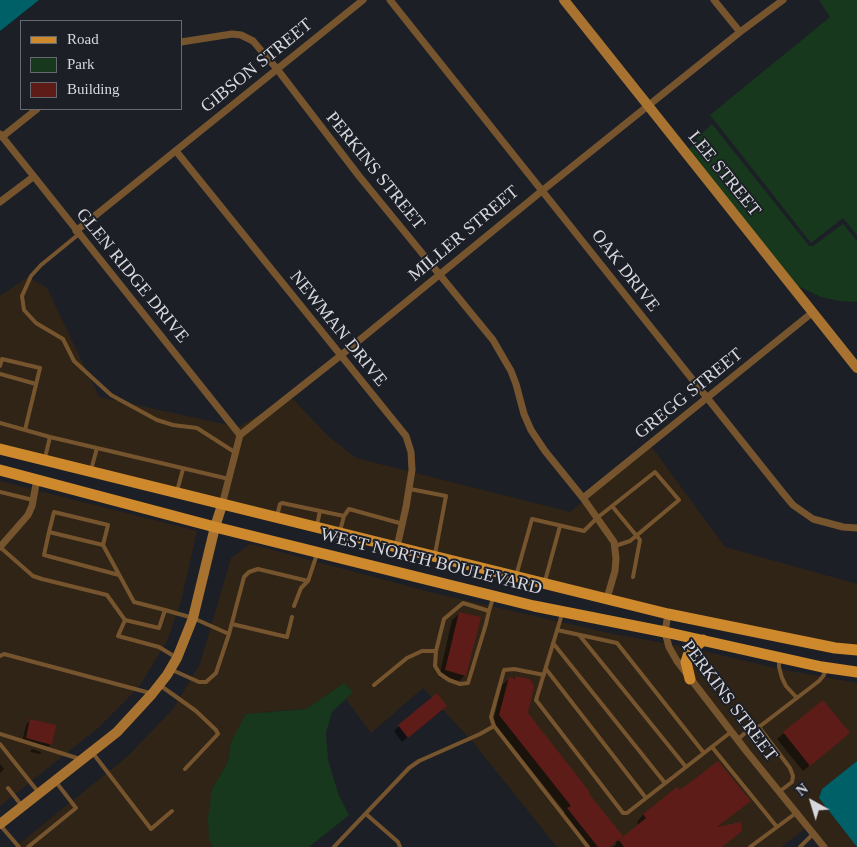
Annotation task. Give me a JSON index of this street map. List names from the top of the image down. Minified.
{"streets":{"main road":["WEST NORTH BOULEVARD"],"street":["GIBSON STREET","PERKINS STREET","LEE STREET","MILLER STREET","OAK DRIVE","GLEN RIDGE DRIVE","NEWMAN DRIVE","GREGG STREET"]},"crossings":[["GIBSON STREET","PERKINS STREET"],["GIBSON STREET","GLEN RIDGE DRIVE"],["GIBSON STREET","NEWMAN DRIVE"],["PERKINS STREET","MILLER STREET"],["PERKINS STREET","GREGG STREET"],["PERKINS STREET","WEST NORTH BOULEVARD"],["LEE STREET","MILLER STREET"],["LEE STREET","GREGG STREET"],["MILLER STREET","OAK DRIVE"],["MILLER STREET","GLEN RIDGE DRIVE"],["MILLER STREET","NEWMAN DRIVE"],["OAK DRIVE","GREGG STREET"],["NEWMAN DRIVE","WEST NORTH BOULEVARD"]],"legend":["Road","Park","Building"],"north":"top left"}
